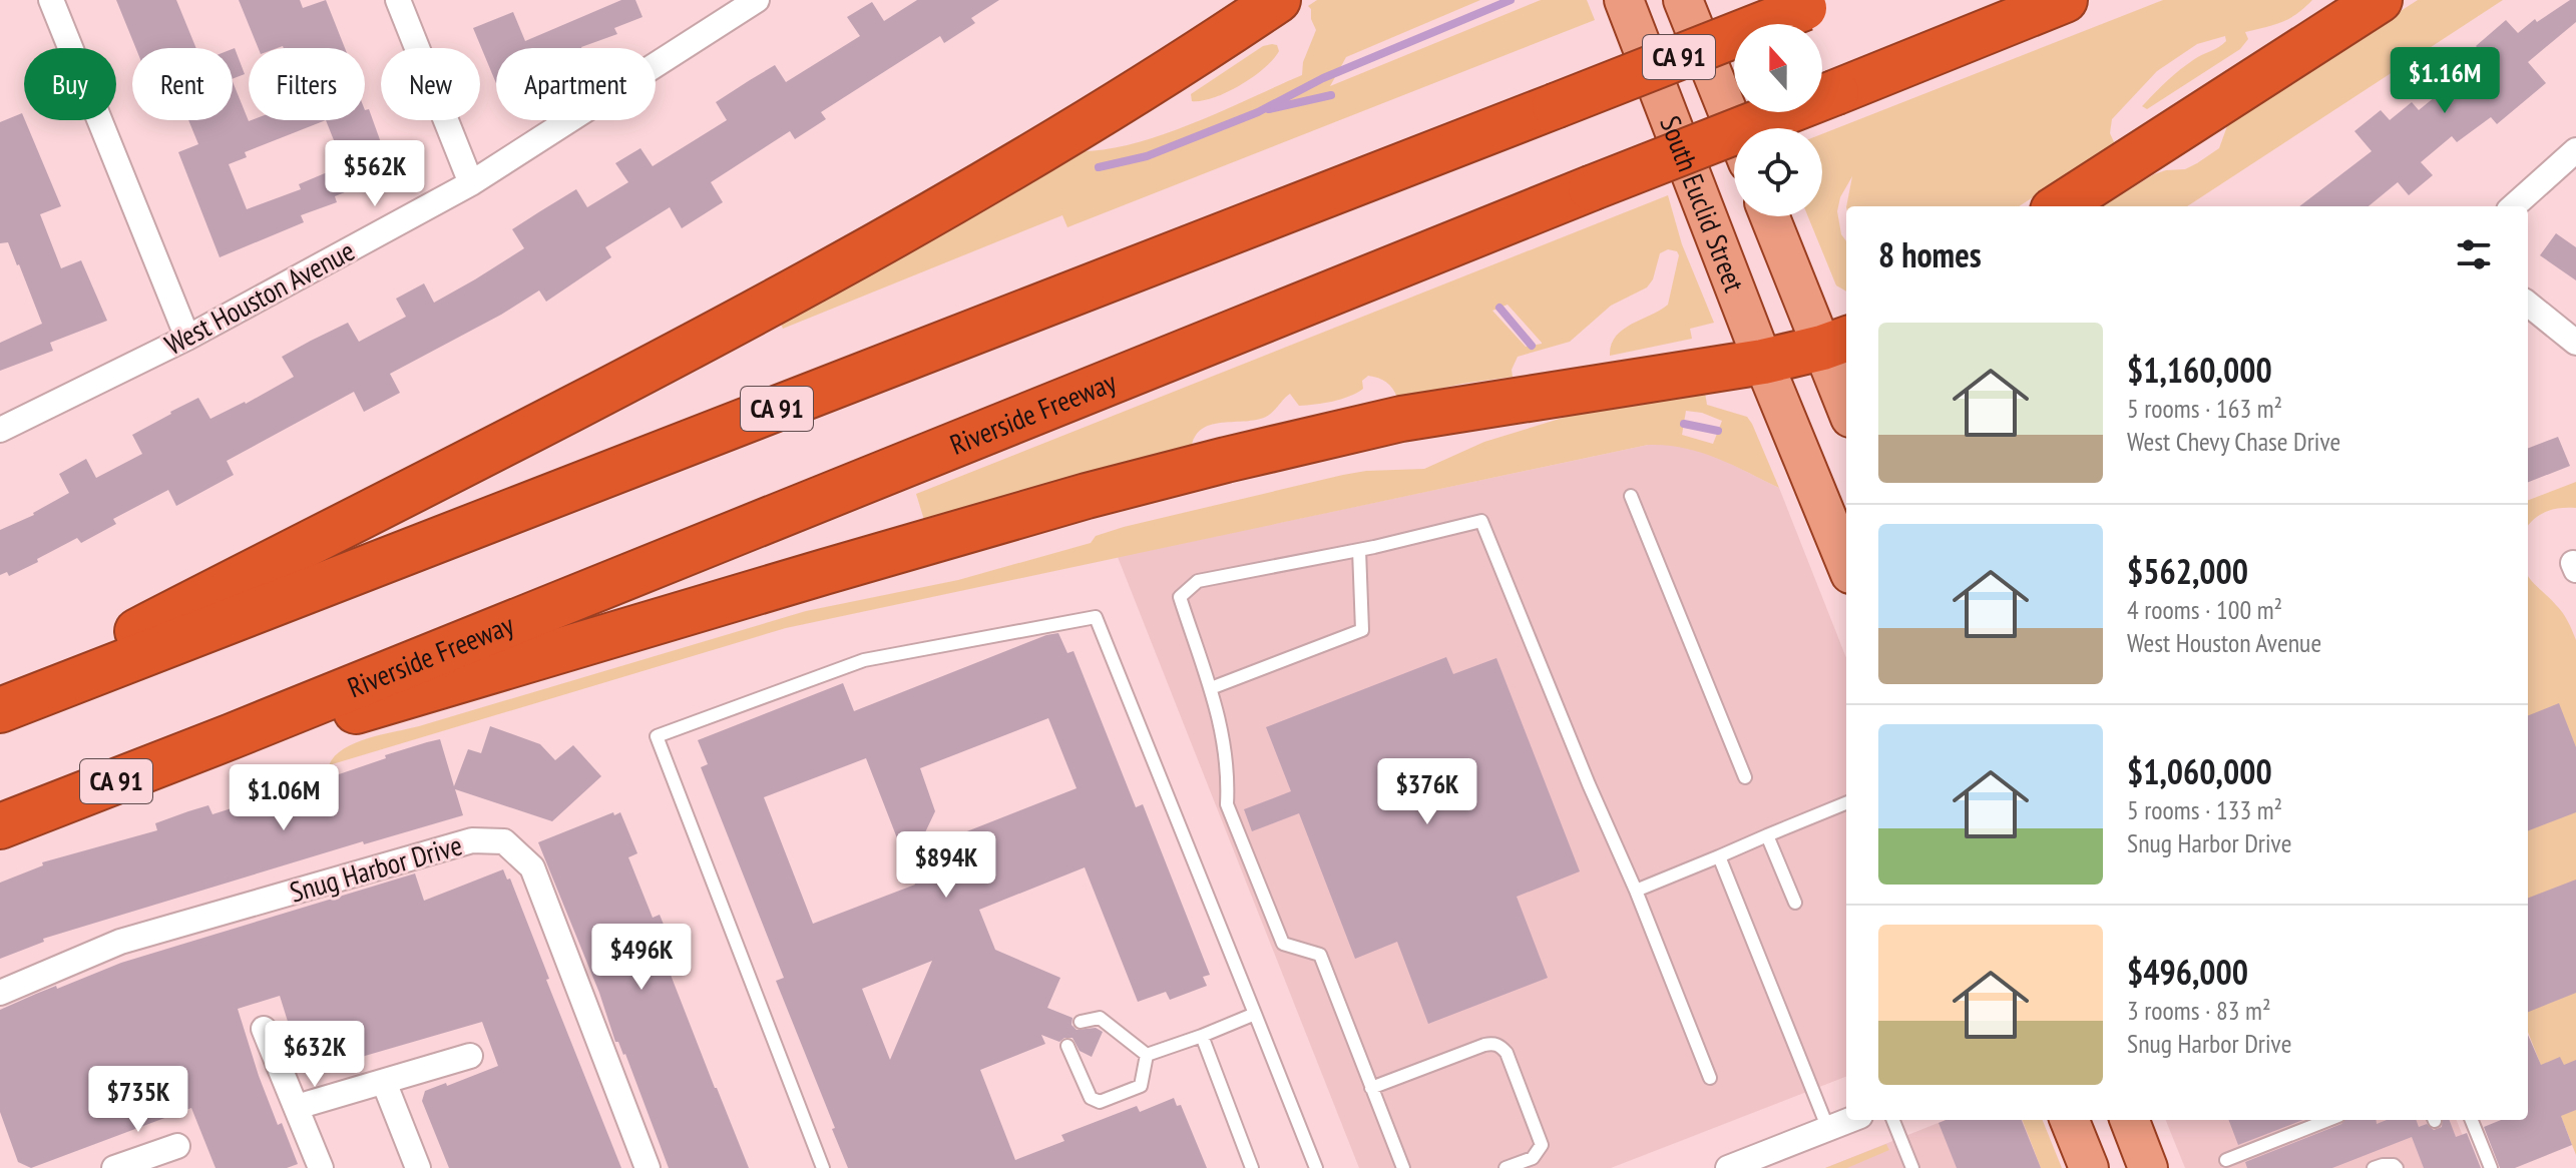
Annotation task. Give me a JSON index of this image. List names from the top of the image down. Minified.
{"streets":{"highway":["CA 91","Riverside Freeway"],"main road":["South Euclid Street"],"street":["West Houston Avenue","Snug Harbor Drive"]},"north":"top","page":{"price":["$1.16M","$562K","$376K","$1.06M","$894K","$496K","$632K","$735K"],"chip":["Buy","Rent","Filters","New","Apartment"],"heading":"8 homes","list":[{"name":"$1,160,000","note":"5 rooms · 163 m² · West Chevy Chase Drive"},{"name":"$562,000","note":"4 rooms · 100 m² · West Houston Avenue"},{"name":"$1,060,000","note":"5 rooms · 133 m² · Snug Harbor Drive"},{"name":"$496,000","note":"3 rooms · 83 m² · Snug Harbor Drive"}]}}
